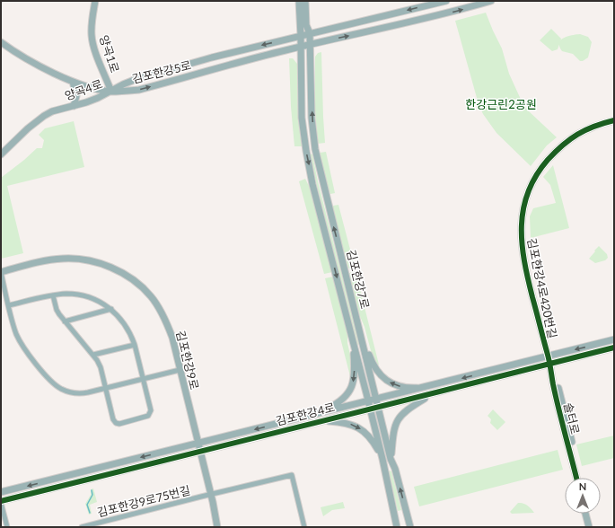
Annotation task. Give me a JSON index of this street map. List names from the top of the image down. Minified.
{"streets":{"street":["양곡1로","김포한강5로","양곡4로","김포한강7로","김포한강4로420번길","김포한강9로","김포한강4로","솔터로","김포한강9로75번길"]},"crossings":[["양곡1로","김포한강5로"],["양곡1로","양곡4로"],["김포한강5로","양곡4로"],["김포한강5로","김포한강7로"],["김포한강7로","김포한강4로"],["김포한강4로420번길","김포한강4로"],["김포한강4로420번길","솔터로"],["김포한강9로","김포한강4로"],["김포한강9로","김포한강9로75번길"],["김포한강4로","솔터로"]],"parks":["한강근린2공원"],"north":"top"}
